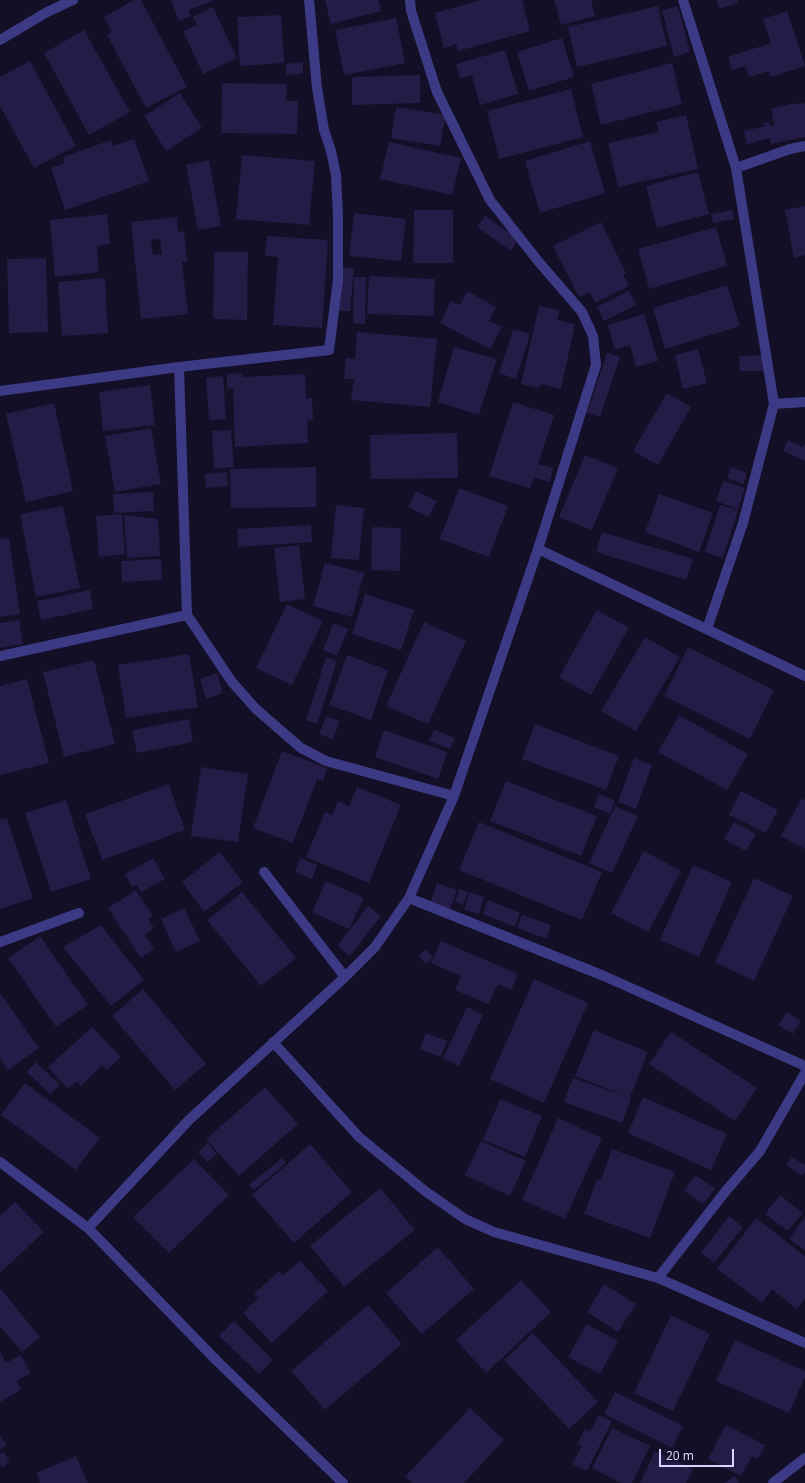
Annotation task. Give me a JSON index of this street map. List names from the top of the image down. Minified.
{"scale_bar":"20 m"}
